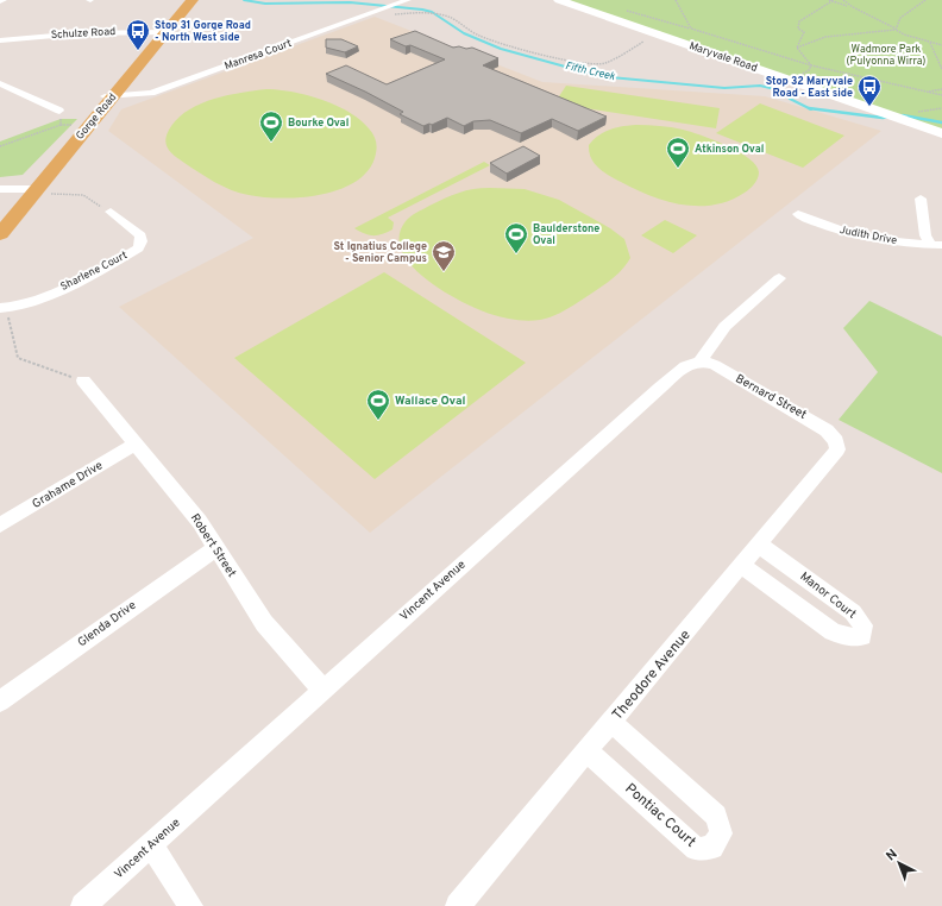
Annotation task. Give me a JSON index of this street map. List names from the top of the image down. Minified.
{"streets":{"main road":["Maryvale Road","Gorge Road"],"street":["Schulze Road","Manresa Court","Judith Drive","Sharlene Court","Bernard Street","Grahame Drive","Robert Street","Vincent Avenue","Manor Court","Glenda Drive","Theodore Avenue","Pontiac Court"]},"crossings":[["Schulze Road","Gorge Road"],["Manresa Court","Gorge Road"],["Bernard Street","Vincent Avenue"],["Bernard Street","Theodore Avenue"],["Grahame Drive","Robert Street"],["Robert Street","Vincent Avenue"],["Robert Street","Glenda Drive"],["Manor Court","Theodore Avenue"],["Theodore Avenue","Pontiac Court"]],"water":["Fifth Creek"],"parks":["Wadmore Park (Pulyonna Wirra)"],"places":{"bus stop":["Stop 31 Gorge Road - North West side","Stop 32 Maryvale Road - East side"],"sports":["Bourke Oval","Atkinson Oval","Baulderstone Oval","Wallace Oval"],"school or university":["St Ignatius College - Senior Campus"]},"north":"top left"}
